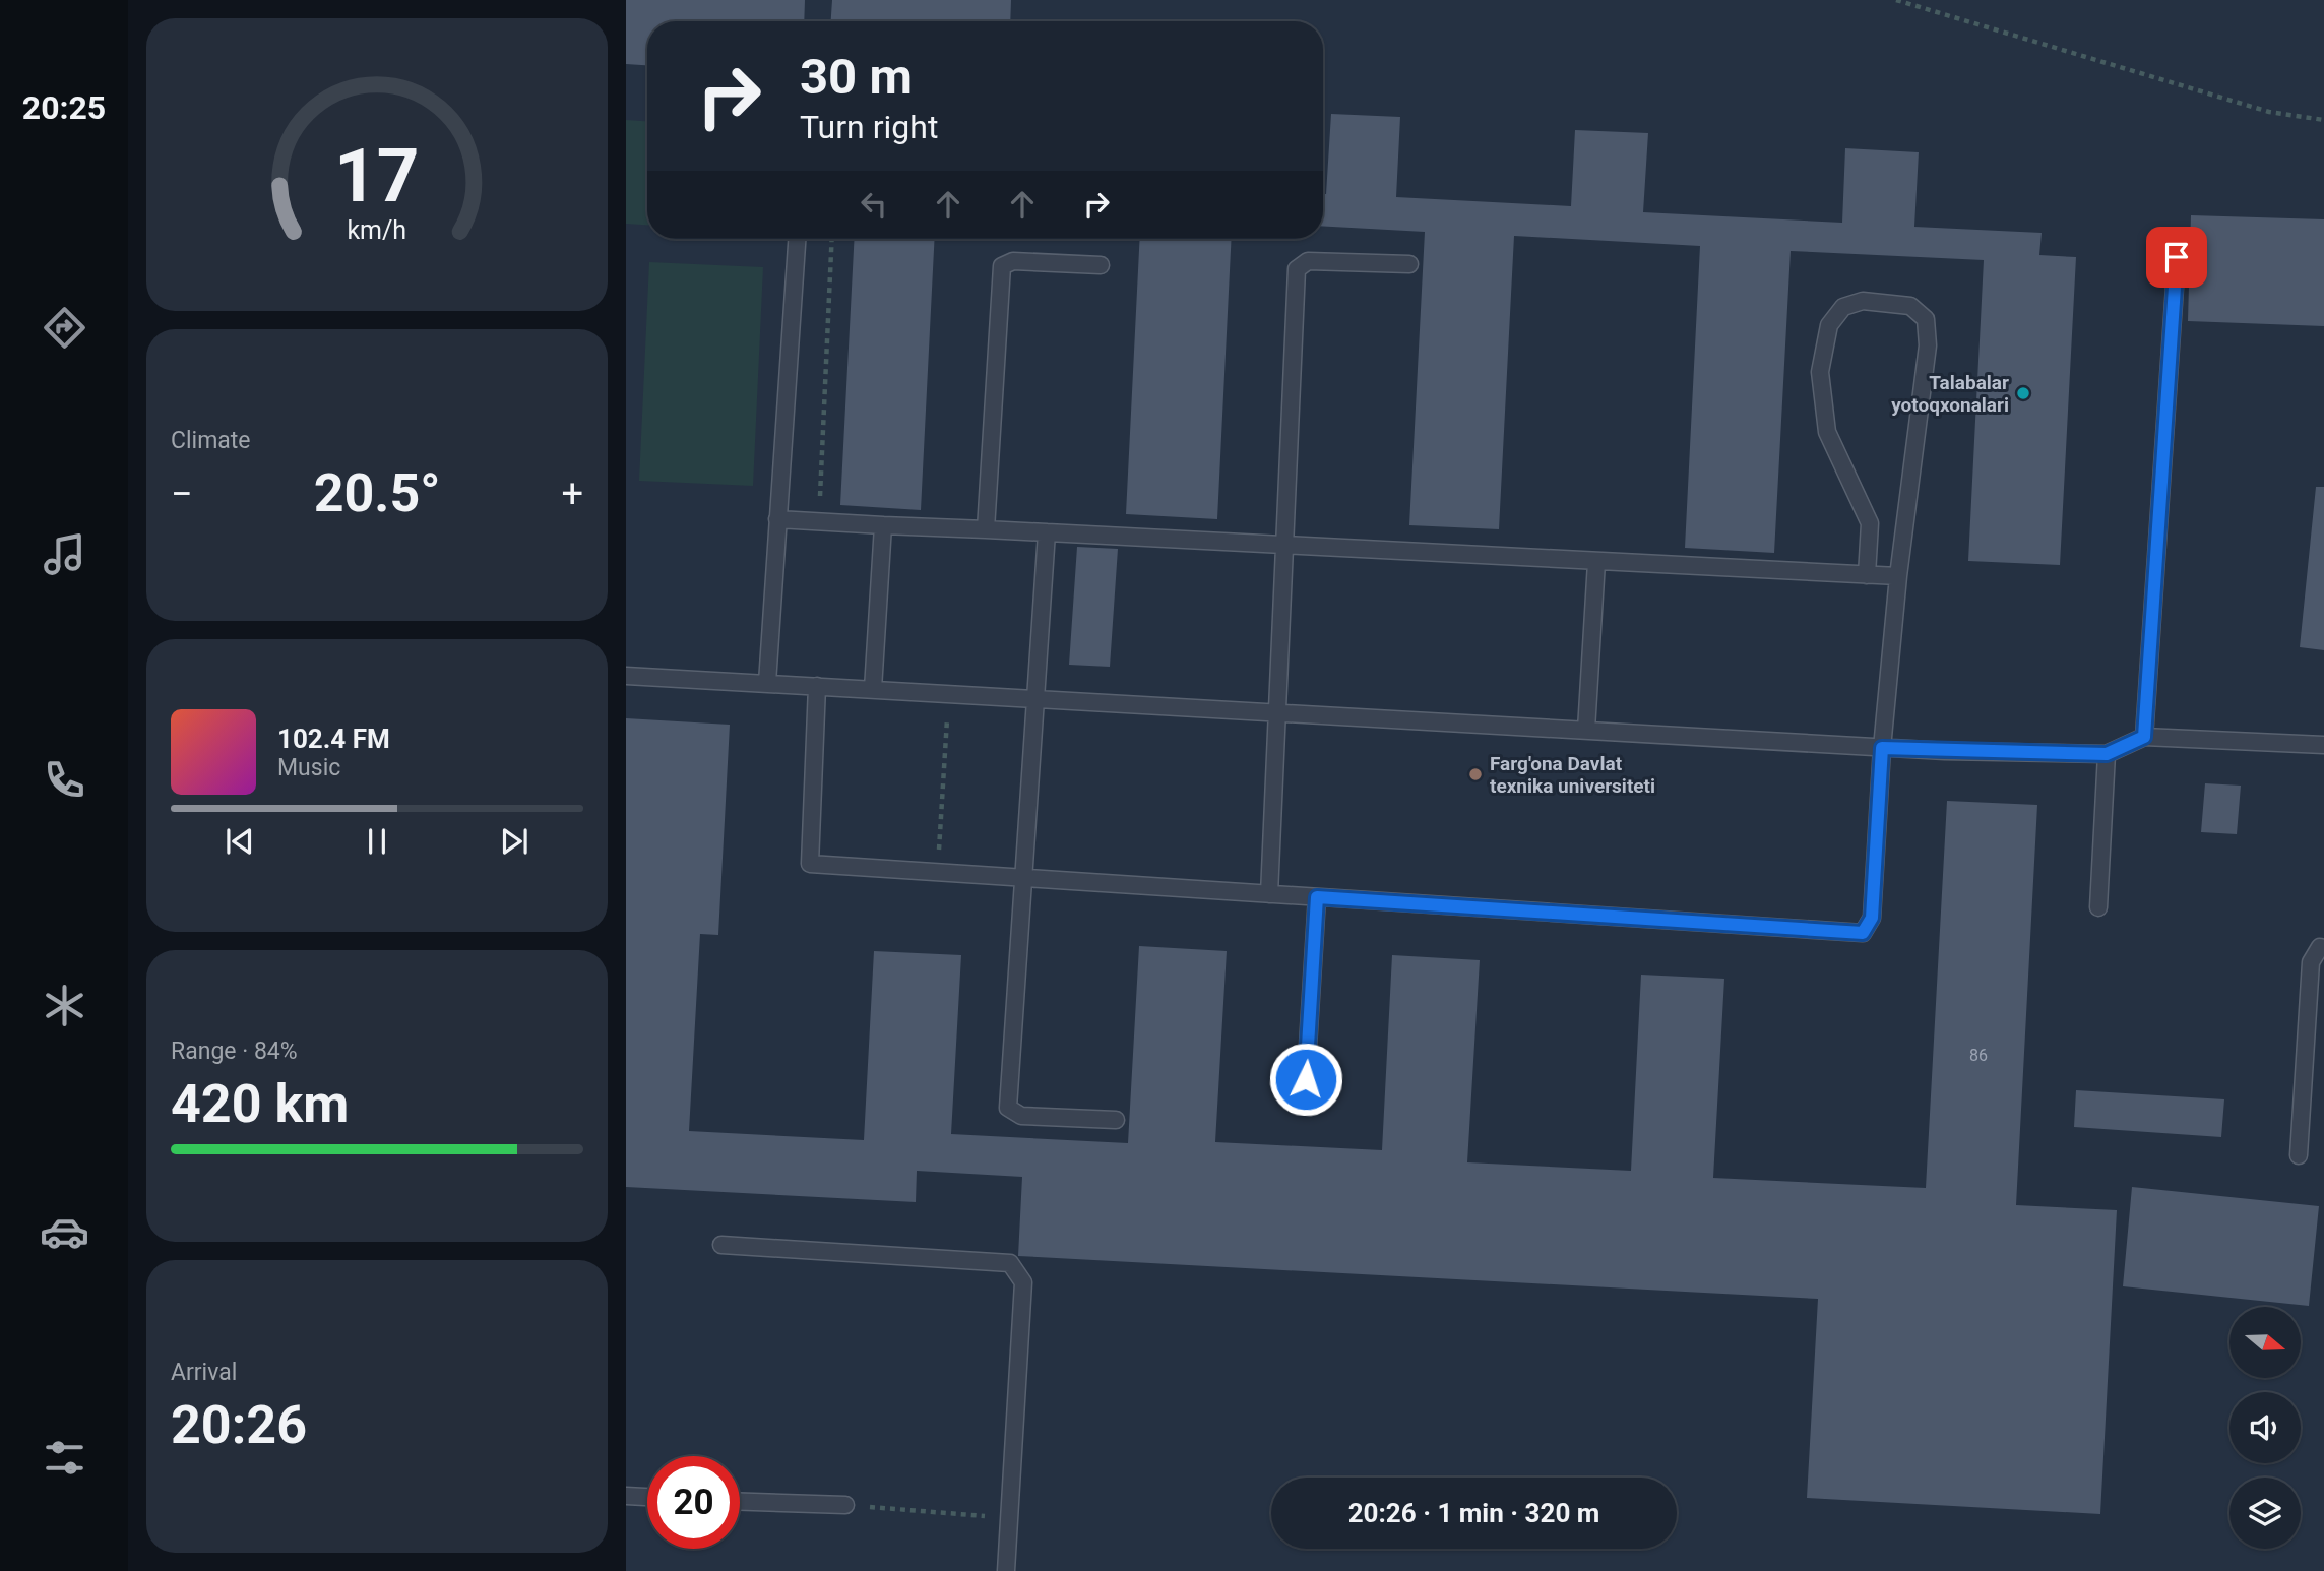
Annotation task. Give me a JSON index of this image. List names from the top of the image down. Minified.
{"places":["Talabalar yotoqxonalari","Farg'ona Davlat texnika universiteti"],"house_numbers":["86"],"north":"right","page":{"tabs":"20:25","turn":["30 m","Turn right"],"tile":["Climate",["Range · 84%","420 km"],["Arrival","20:26"]],"heat":["−","20.5°","+"],"song":["102.4 FM","Music"],"limit":"20","trip":"20:26 · 1 min · 320 m","gauge":["17","km/h"]}}
